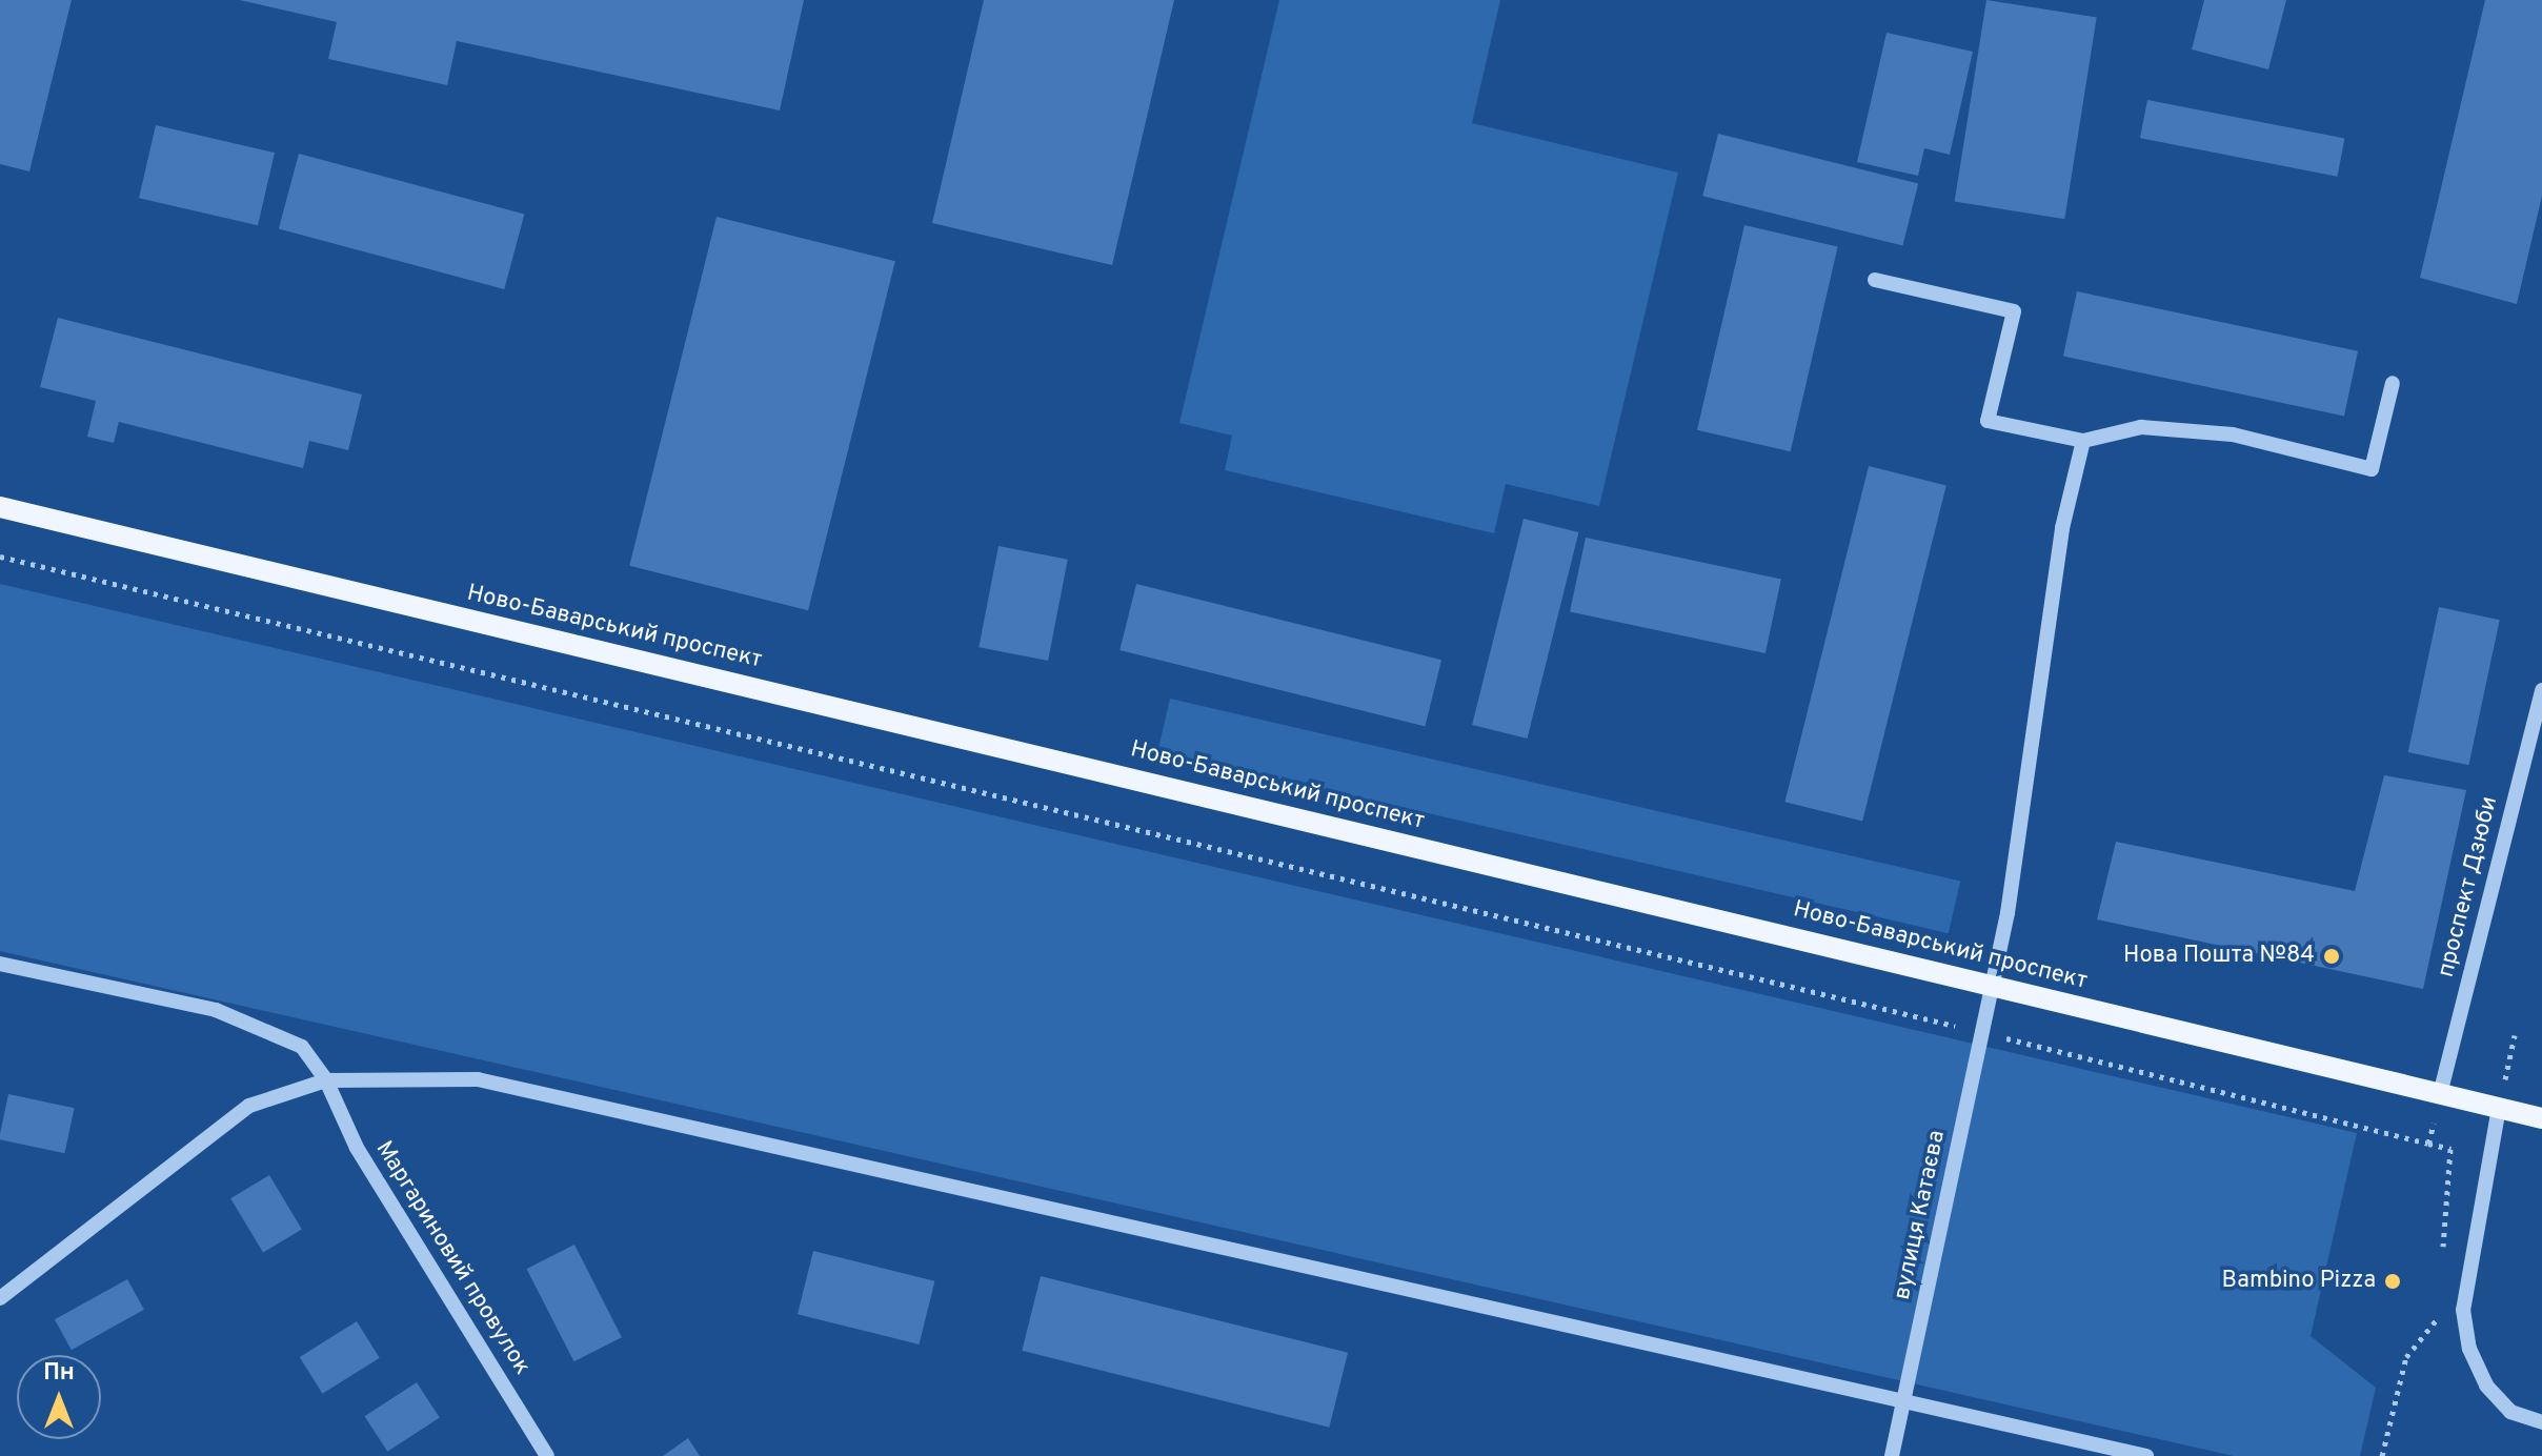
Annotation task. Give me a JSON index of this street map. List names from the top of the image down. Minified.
{"streets":{"main road":["Ново-Баварський проспект"],"street":["проспект Дзюби","вулиця Катаєва","Маргариновий провулок"]},"crossings":[["Ново-Баварський проспект","проспект Дзюби"],["Ново-Баварський проспект","вулиця Катаєва"]],"places":["Нова Пошта №84","Bambino Pizza"],"north":"top"}
